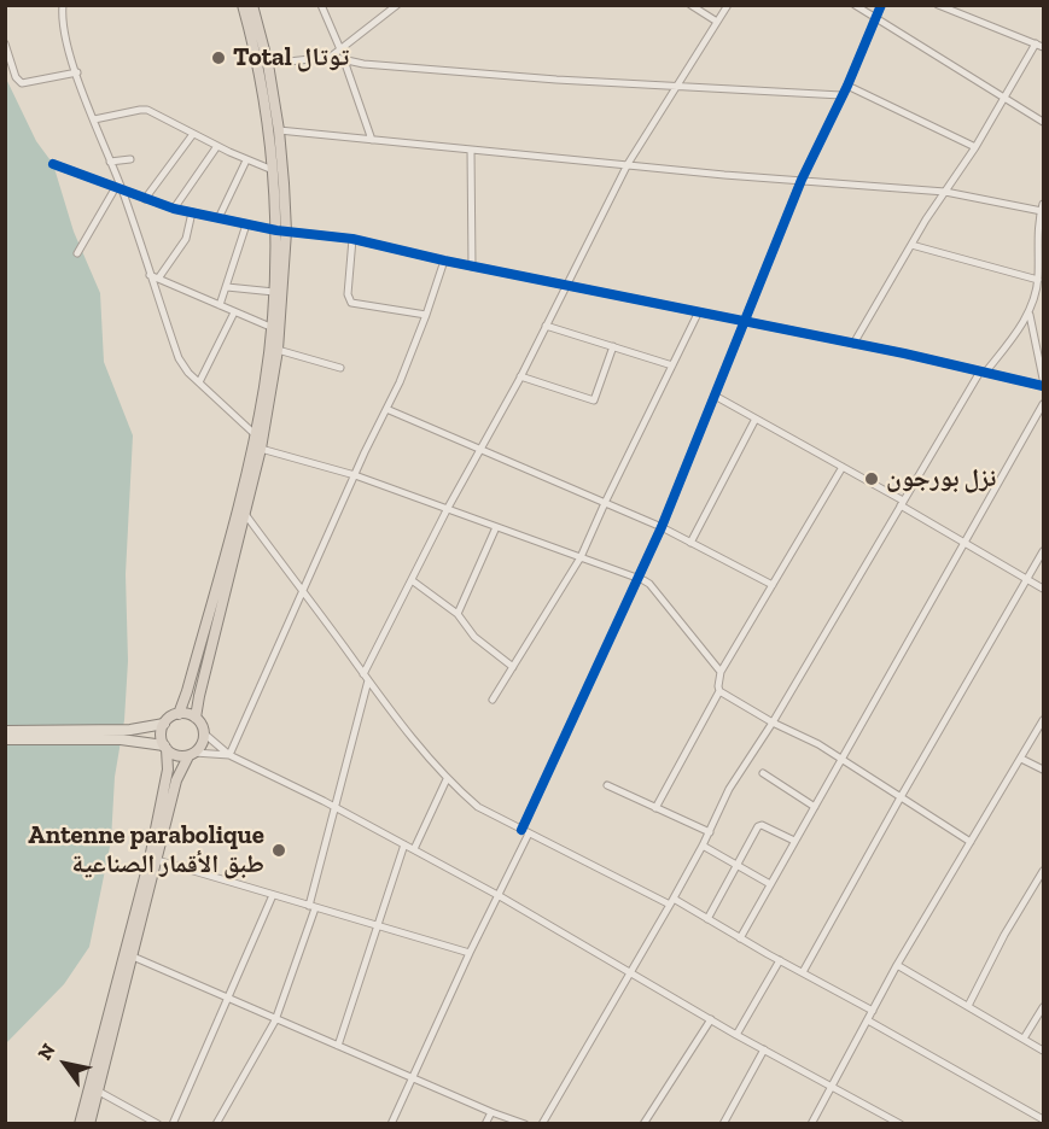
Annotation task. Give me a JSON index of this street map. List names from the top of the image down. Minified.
{"places":["Total توتال","نزل بورجون","Antenne parabolique طبق الأقمار الصناعية"],"north":"top left"}
